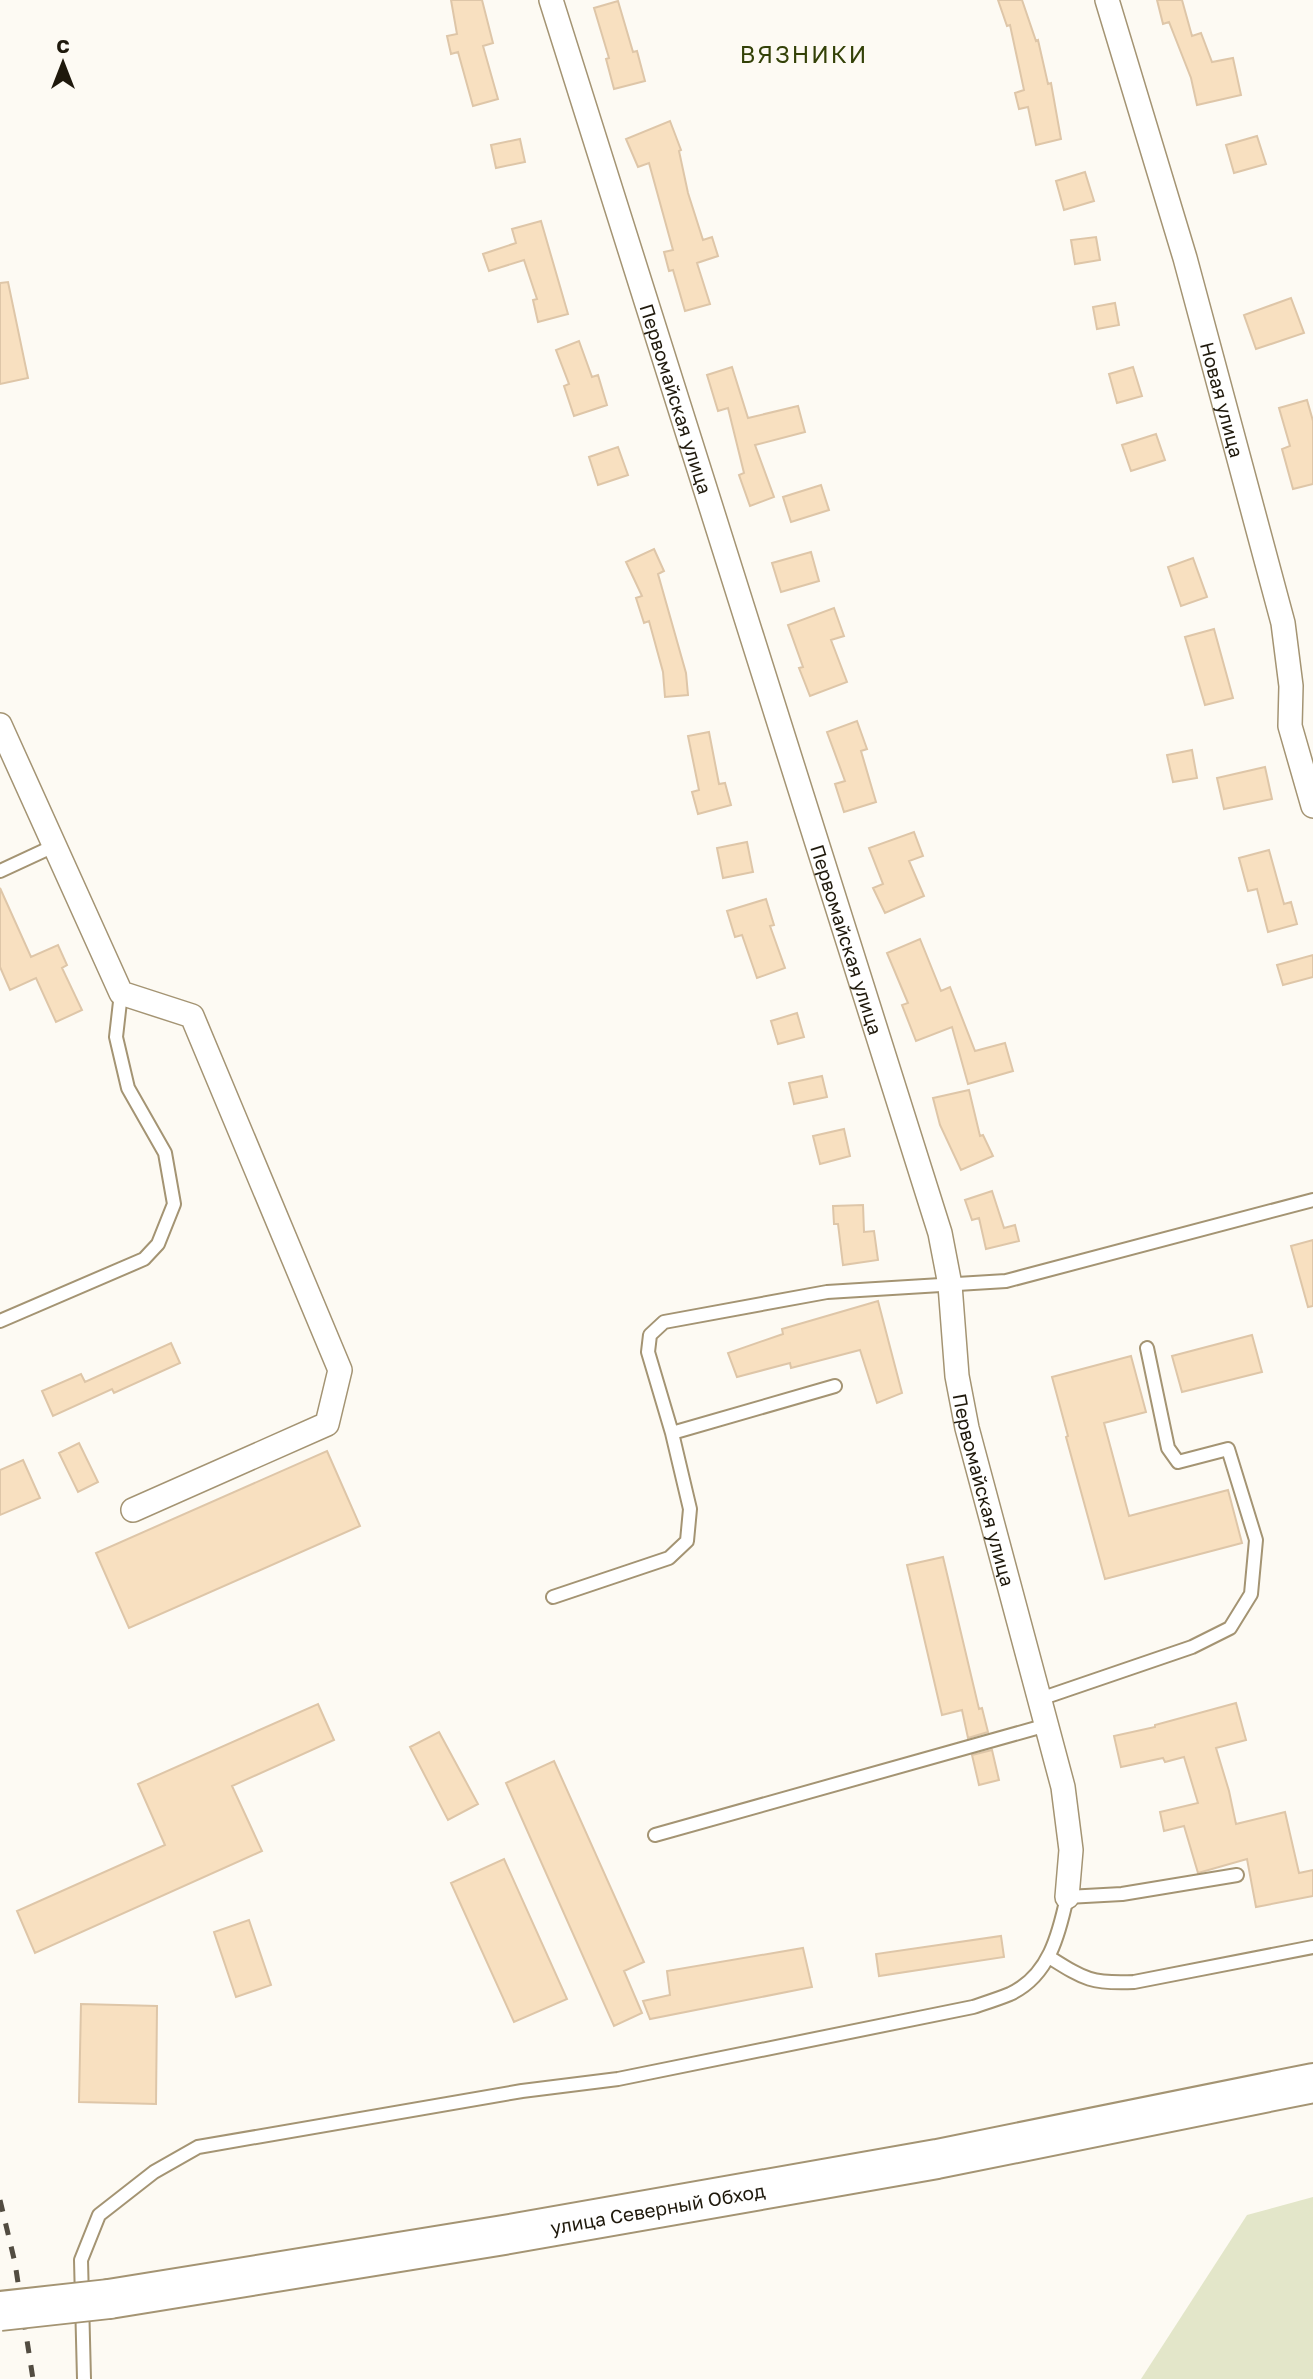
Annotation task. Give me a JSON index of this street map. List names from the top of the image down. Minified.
{"streets":{"highway":["улица Северный Обход"],"street":["Первомайская улица","Новая улица"]},"districts":["ВЯЗНИКИ"],"north":"top"}
